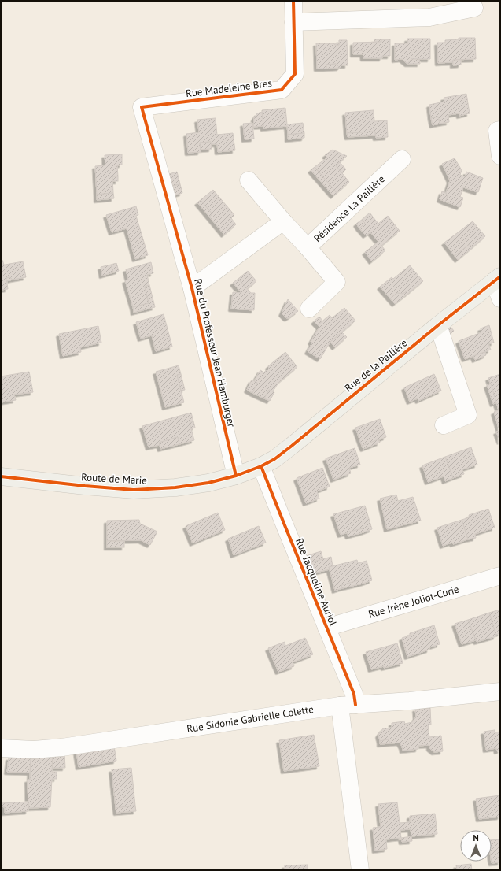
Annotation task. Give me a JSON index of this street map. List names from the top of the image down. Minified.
{"streets":{"street":["Rue Madeleine Bres","Résidence La Paillère","Rue du Professeur Jean Hamburger","Rue de la Paillère","Route de Marie","Rue Jacqueline Auriol","Rue Irène Joliot-Curie","Rue Sidonie Gabrielle Colette"]},"crossings":[["Rue Madeleine Bres","Rue du Professeur Jean Hamburger"],["Rue du Professeur Jean Hamburger","Route de Marie"],["Rue de la Paillère","Route de Marie"],["Rue de la Paillère","Rue Jacqueline Auriol"],["Route de Marie","Rue Jacqueline Auriol"],["Rue Jacqueline Auriol","Rue Irène Joliot-Curie"],["Rue Jacqueline Auriol","Rue Sidonie Gabrielle Colette"]],"north":"top"}
